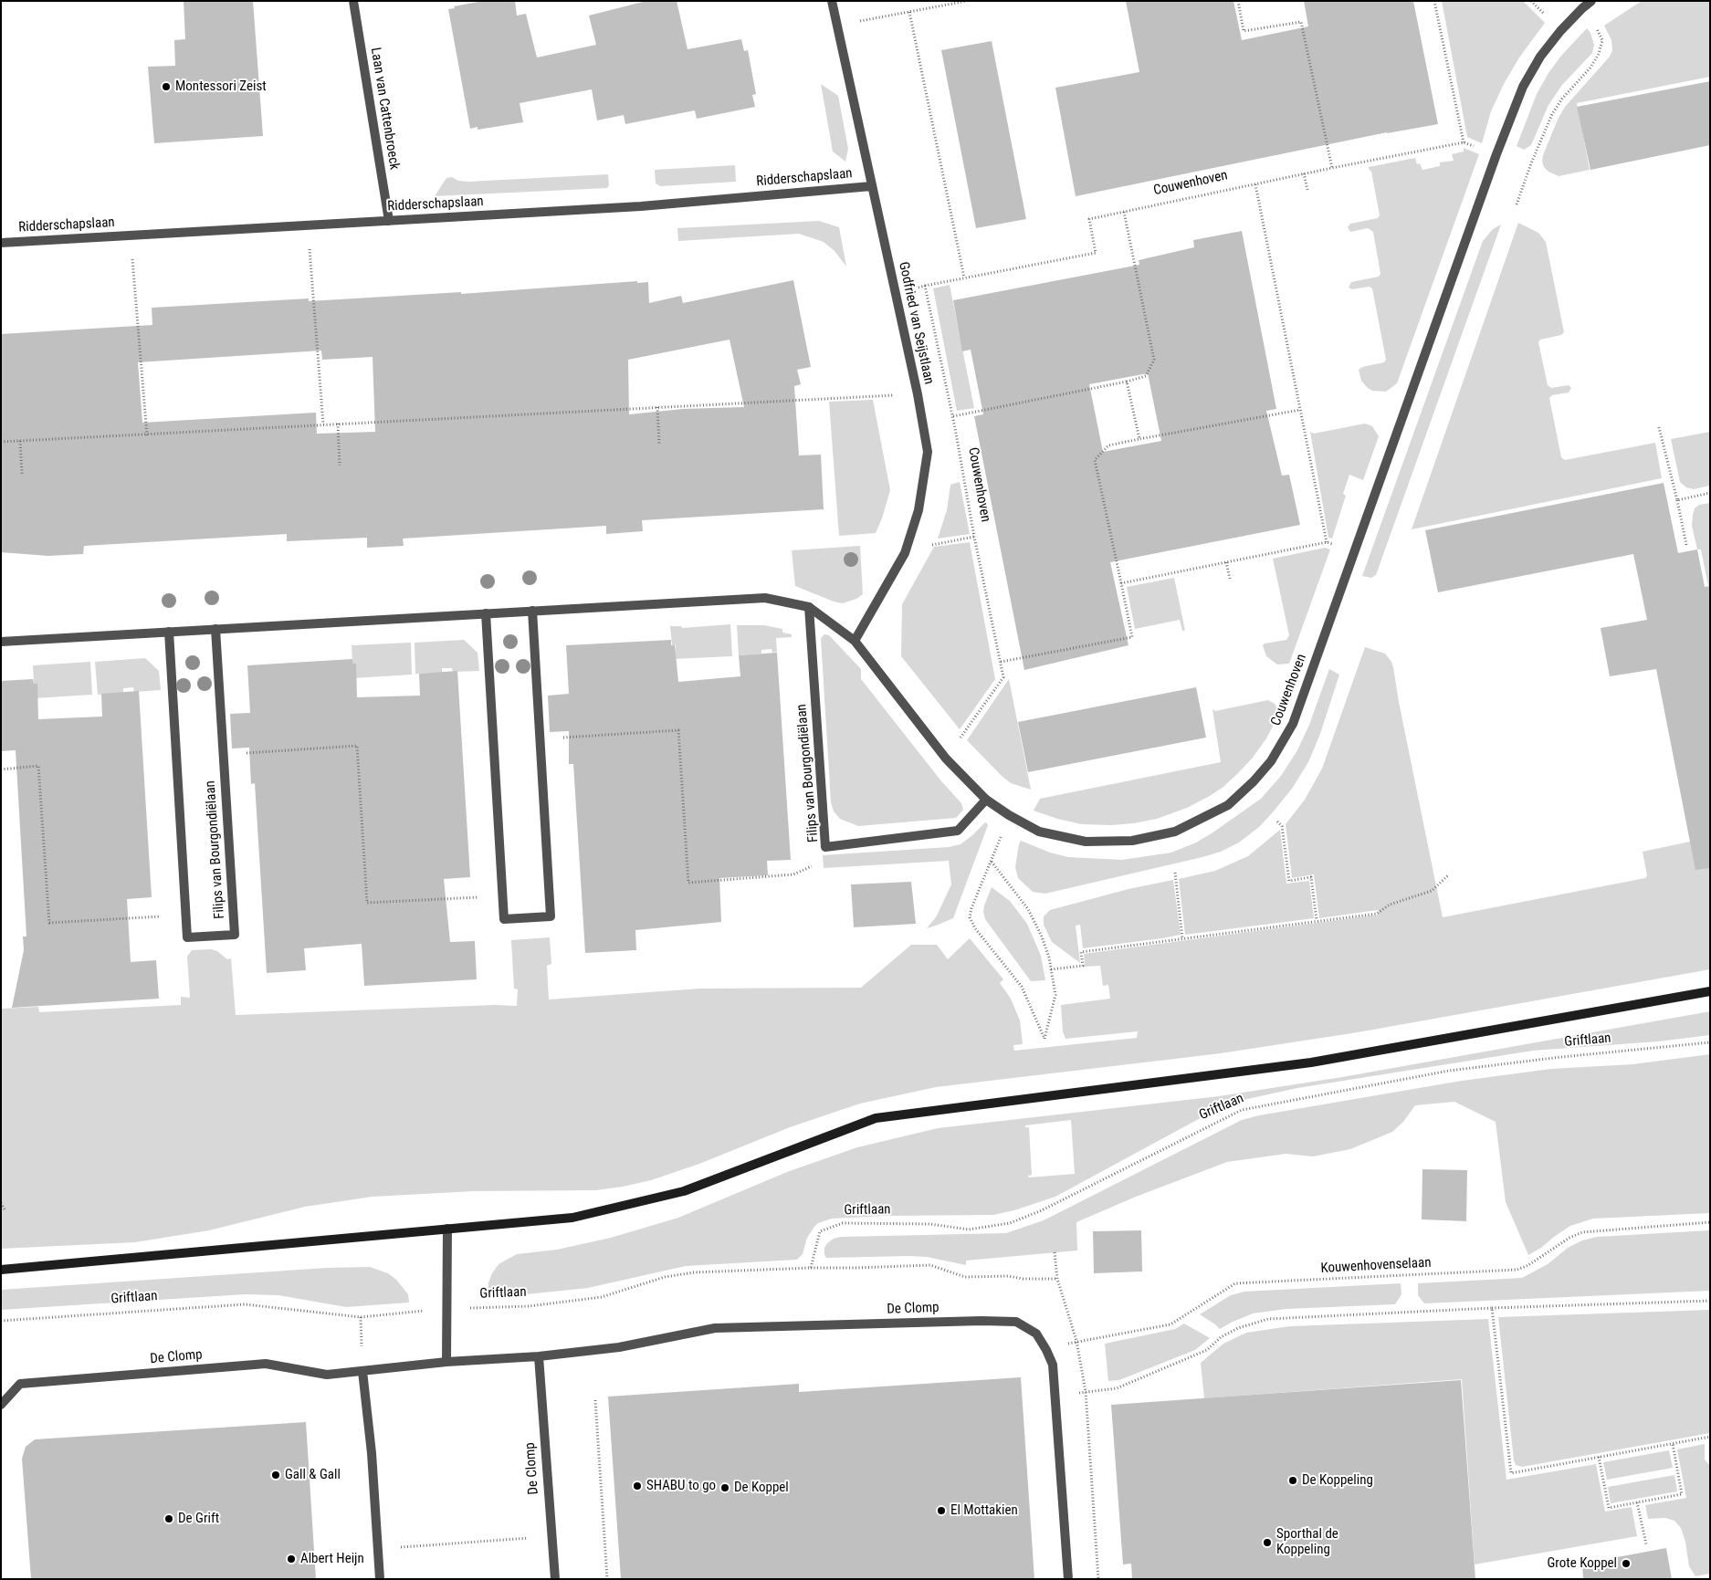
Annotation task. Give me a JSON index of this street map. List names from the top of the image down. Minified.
{"streets":{"street":["Laan van Cattenbroeck","Ridderschapslaan","Couwenhoven","Godfried van Seijstlaan","Filips van Bourgondiëlaan","Griftlaan","De Clomp"],"path":["Kouwenhovenselaan"]},"crossings":[["Laan van Cattenbroeck","Ridderschapslaan"],["Ridderschapslaan","Godfried van Seijstlaan"],["Couwenhoven","Godfried van Seijstlaan"],["Couwenhoven","Filips van Bourgondiëlaan"],["Kouwenhovenselaan","De Clomp"]],"places":["Montessori Zeist","Gall & Gall","De Koppeling","SHABU to go","De Koppel","El Mottakien","De Grift","Sporthal de Koppeling","Albert Heijn","Grote Koppel"]}
